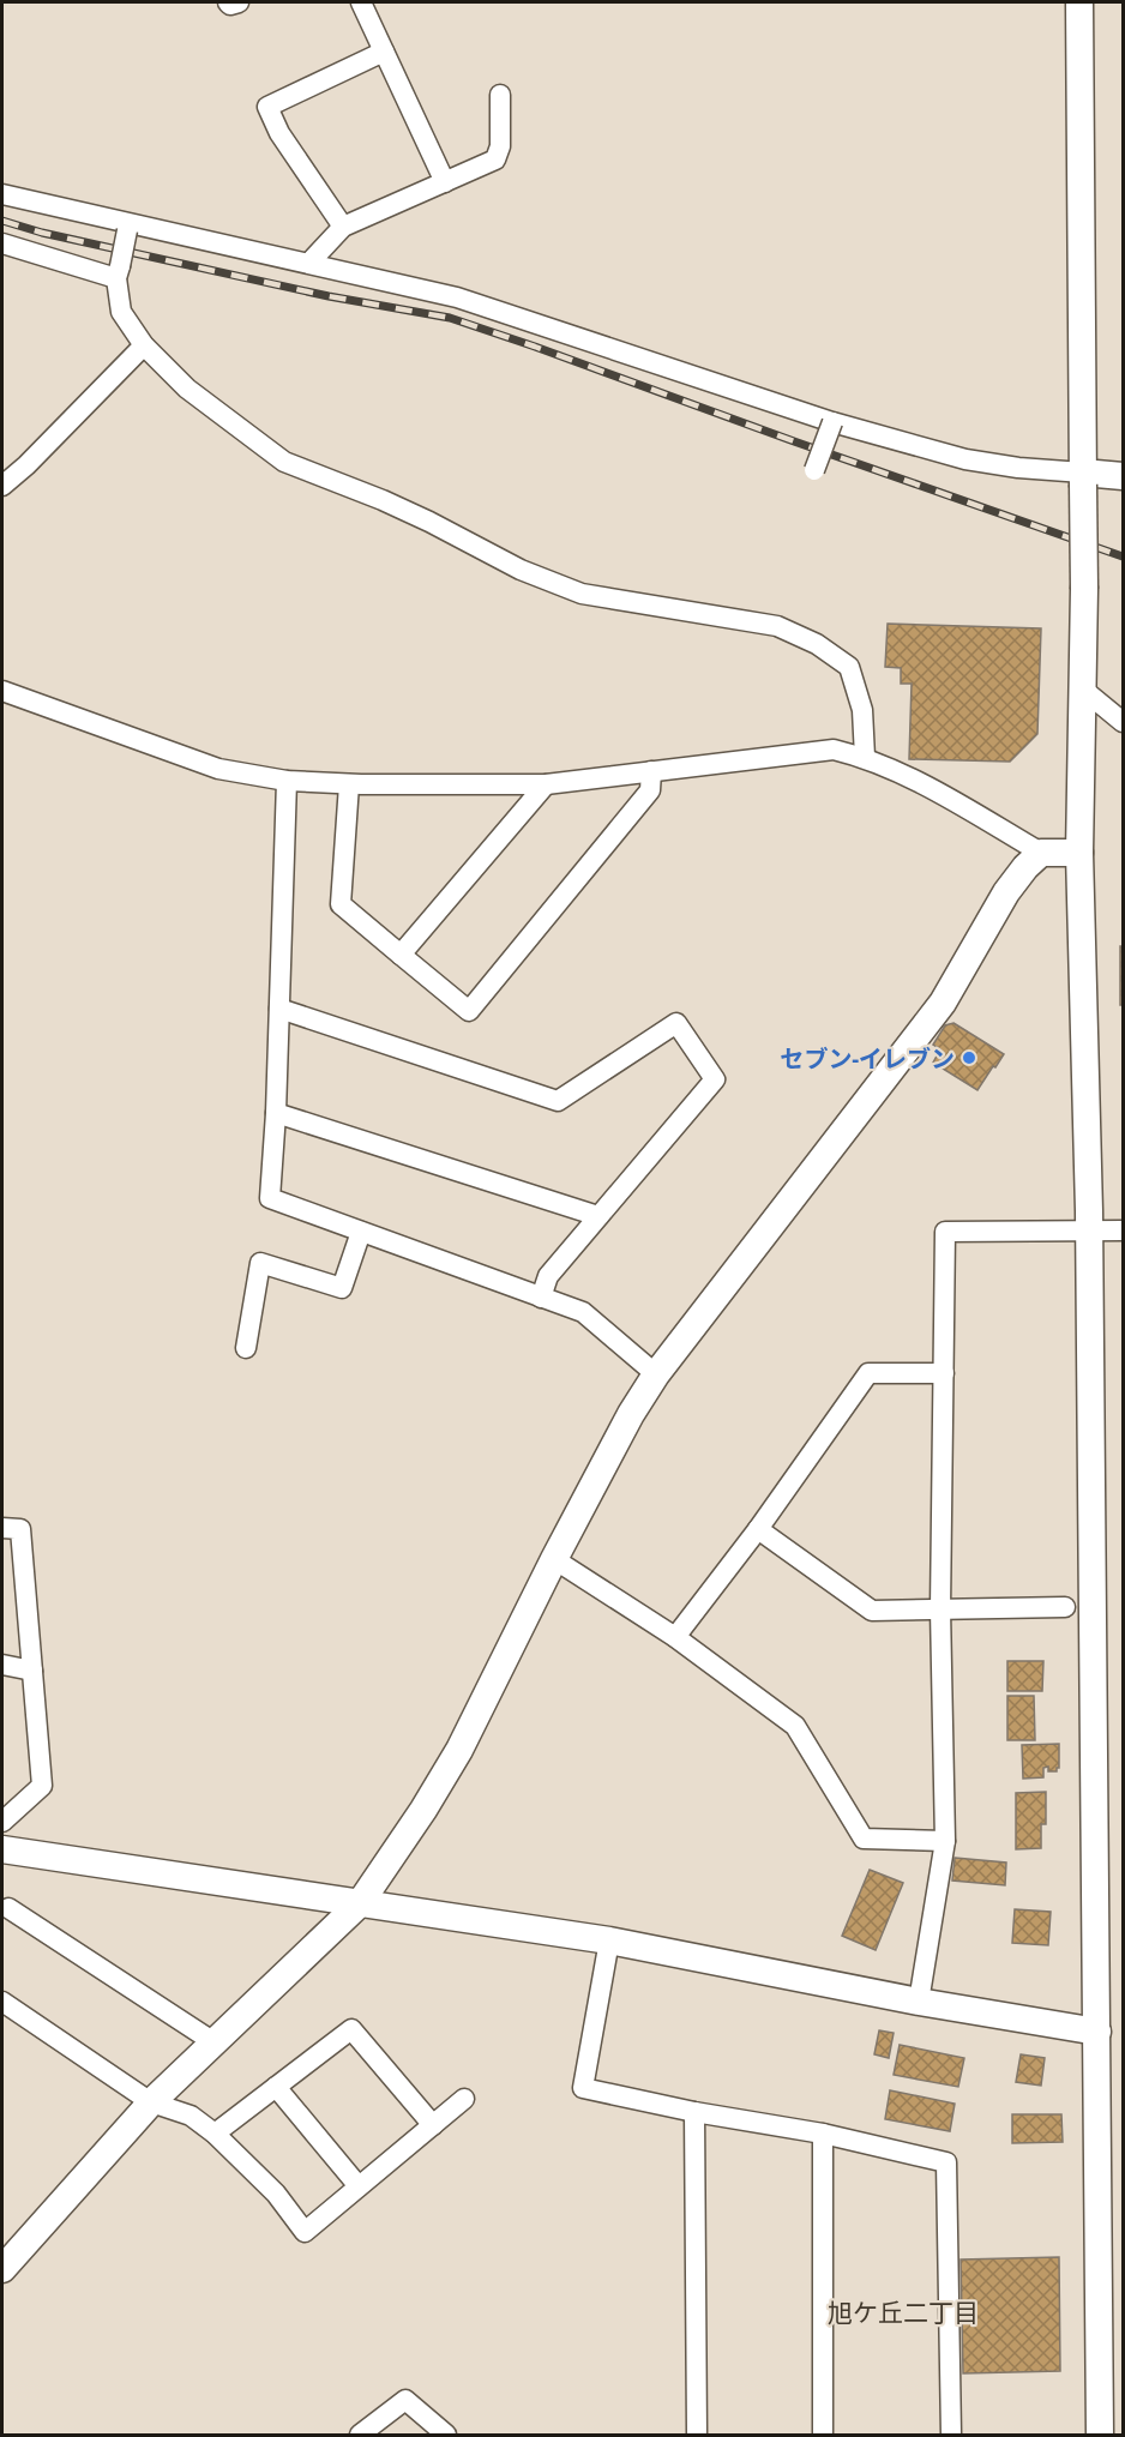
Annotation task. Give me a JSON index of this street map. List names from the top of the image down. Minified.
{"districts":["旭ケ丘二丁目"],"places":["セブン-イレブン"]}
